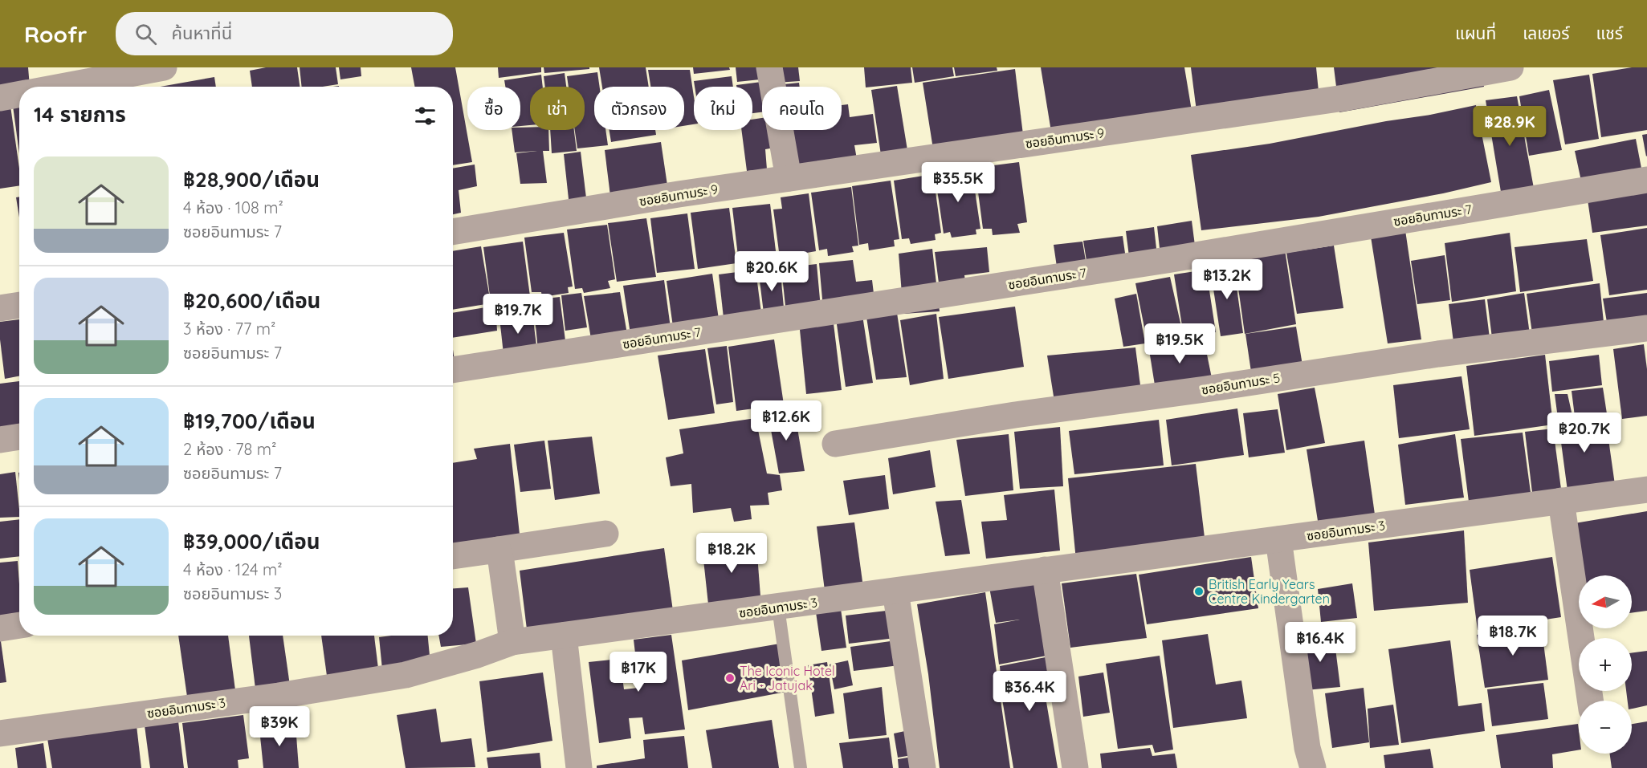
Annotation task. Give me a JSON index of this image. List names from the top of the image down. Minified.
{"streets":{"street":["ซอยอินทามระ 9","ซอยอินทามระ 7","ซอยอินทามระ 5","ซอยอินทามระ 3"]},"places":["British Early Years Centre Kindergarten","The Iconic Hotel Ari - Jatujak"],"north":"left","page":{"header":"Roofr","search":"ค้นหาที่นี่","nav":["แผนที่","เลเยอร์","แชร์"],"chip":["ซื้อ","เช่า","ตัวกรอง","ใหม่","คอนโด"],"heading":"14 รายการ","price":["฿28.9K","฿35.5K","฿20.6K","฿13.2K","฿19.7K","฿19.5K","฿12.6K","฿20.7K","฿18.2K","฿18.7K","฿16.4K","฿17K","฿36.4K","฿39K"],"list":[{"name":"฿28,900/เดือน","note":"4 ห้อง · 108 m² · ซอยอินทามระ 7"},{"name":"฿20,600/เดือน","note":"3 ห้อง · 77 m² · ซอยอินทามระ 7"},{"name":"฿19,700/เดือน","note":"2 ห้อง · 78 m² · ซอยอินทามระ 7"},{"name":"฿39,000/เดือน","note":"4 ห้อง · 124 m² · ซอยอินทามระ 3"}],"map_buttons":["+","−"]}}
